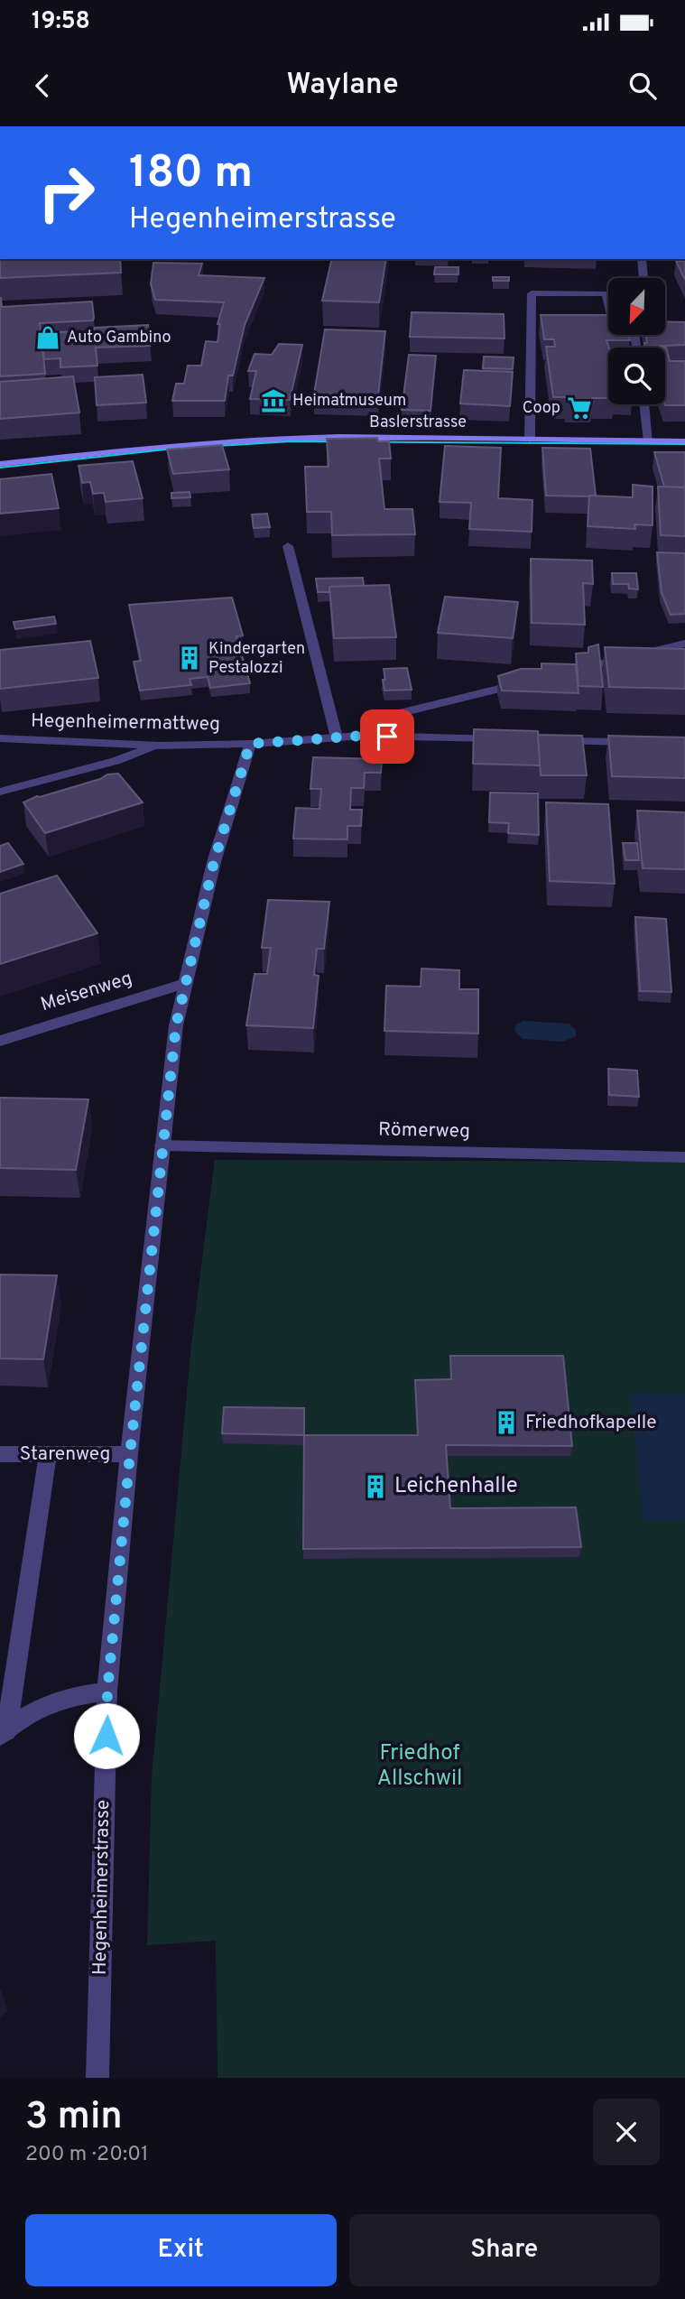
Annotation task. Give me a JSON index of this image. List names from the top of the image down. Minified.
{"streets":{"street":["Baslerstrasse","Hegenheimermattweg","Meisenweg","Römerweg","Starenweg","Hegenheimerstrasse"]},"crossings":[["Hegenheimermattweg","Hegenheimerstrasse"],["Meisenweg","Hegenheimerstrasse"],["Römerweg","Hegenheimerstrasse"],["Starenweg","Hegenheimerstrasse"]],"parks":["Friedhof Allschwil"],"places":{"shop":["Auto Gambino"],"museum":["Heimatmuseum"],"supermarket":["Coop"],"building":["Kindergarten Pestalozzi","Friedhofkapelle","Leichenhalle"]},"north":"bottom left","page":{"status":"19:58","header":"Waylane","turn":["180 m","Hegenheimerstrasse"],"heading":["3 min","200 m · 20:01"],"buttons":["Exit","Share"]}}
